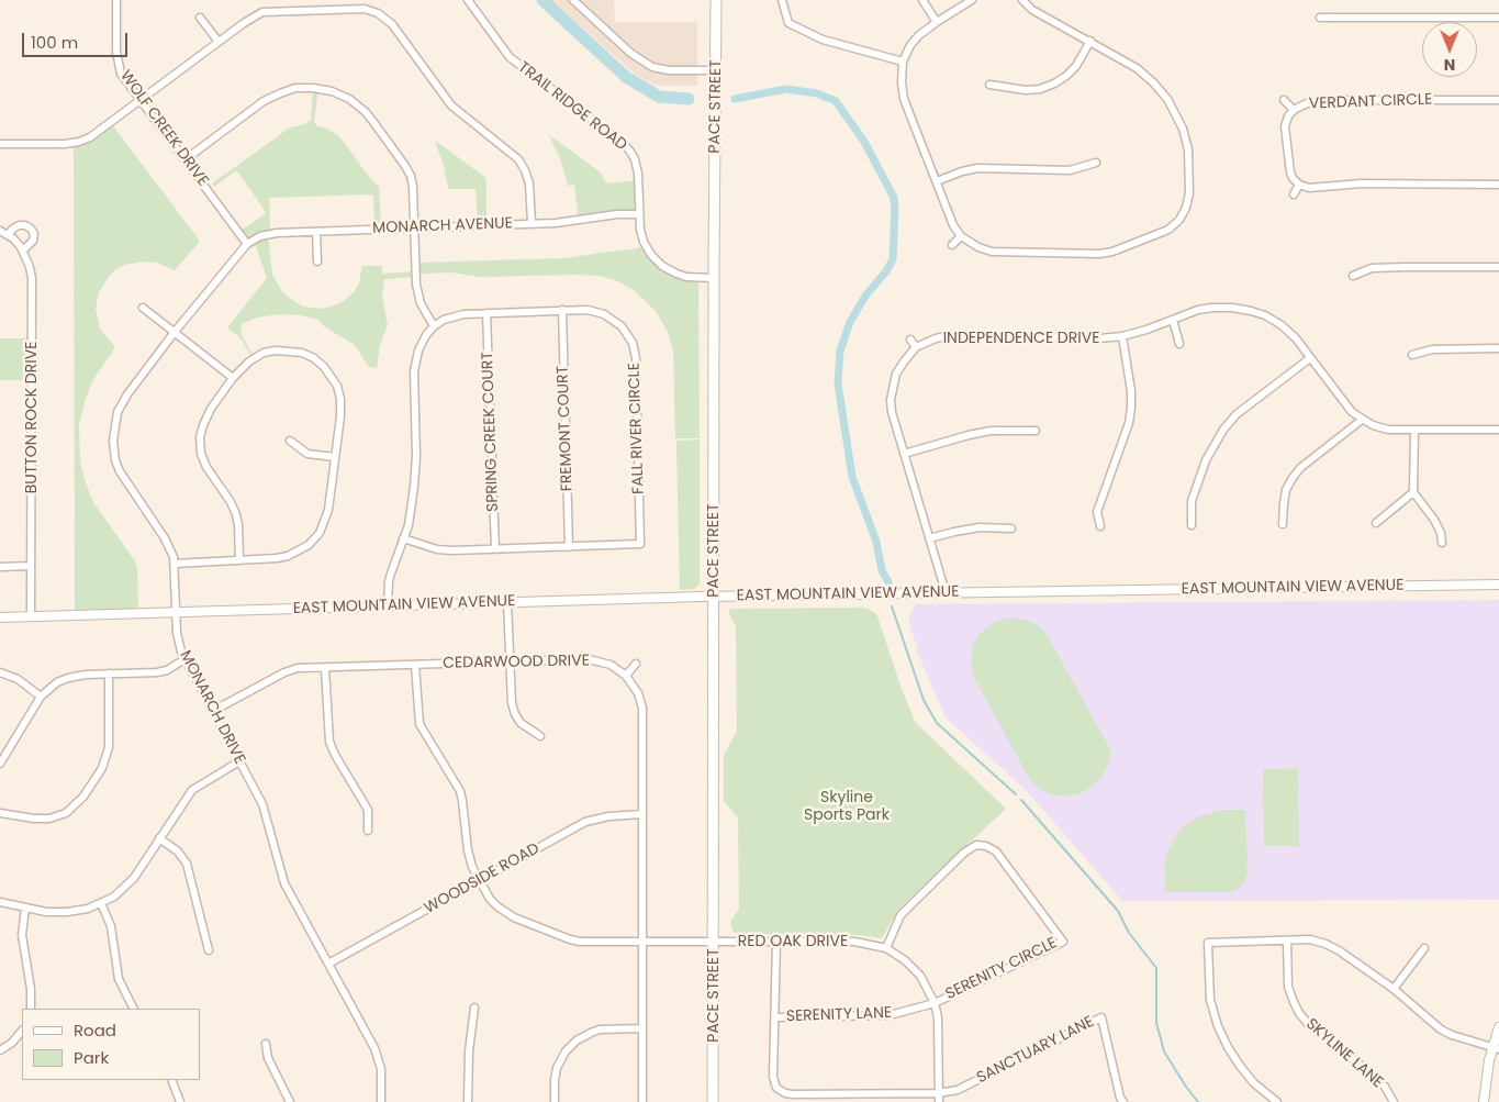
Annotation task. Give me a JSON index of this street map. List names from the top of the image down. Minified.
{"streets":{"main road":["PACE STREET"],"street":["VERDANT CIRCLE","TRAIL RIDGE ROAD","WOLF CREEK DRIVE","MONARCH AVENUE","INDEPENDENCE DRIVE","BUTTON ROCK DRIVE","FREMONT COURT","FALL RIVER CIRCLE","SPRING CREEK COURT","EAST MOUNTAIN VIEW AVENUE","CEDARWOOD DRIVE","MONARCH DRIVE","WOODSIDE ROAD","RED OAK DRIVE","SERENITY CIRCLE","SERENITY LANE","SANCTUARY LANE","SKYLINE LANE"]},"crossings":[["TRAIL RIDGE ROAD","PACE STREET"],["TRAIL RIDGE ROAD","MONARCH AVENUE"],["PACE STREET","EAST MOUNTAIN VIEW AVENUE"],["PACE STREET","RED OAK DRIVE"],["WOLF CREEK DRIVE","MONARCH AVENUE"],["WOLF CREEK DRIVE","MONARCH DRIVE"],["MONARCH AVENUE","MONARCH DRIVE"],["BUTTON ROCK DRIVE","EAST MOUNTAIN VIEW AVENUE"],["FREMONT COURT","FALL RIVER CIRCLE"],["FALL RIVER CIRCLE","SPRING CREEK COURT"],["EAST MOUNTAIN VIEW AVENUE","MONARCH DRIVE"],["CEDARWOOD DRIVE","MONARCH DRIVE"],["CEDARWOOD DRIVE","RED OAK DRIVE"],["MONARCH DRIVE","WOODSIDE ROAD"],["WOODSIDE ROAD","RED OAK DRIVE"],["RED OAK DRIVE","SERENITY CIRCLE"],["RED OAK DRIVE","SERENITY LANE"],["RED OAK DRIVE","SANCTUARY LANE"],["SERENITY CIRCLE","SERENITY LANE"],["SERENITY LANE","SANCTUARY LANE"]],"parks":["Skyline Sports Park"],"legend":["Road","Park"],"scale_bar":"100 m","north":"bottom"}
